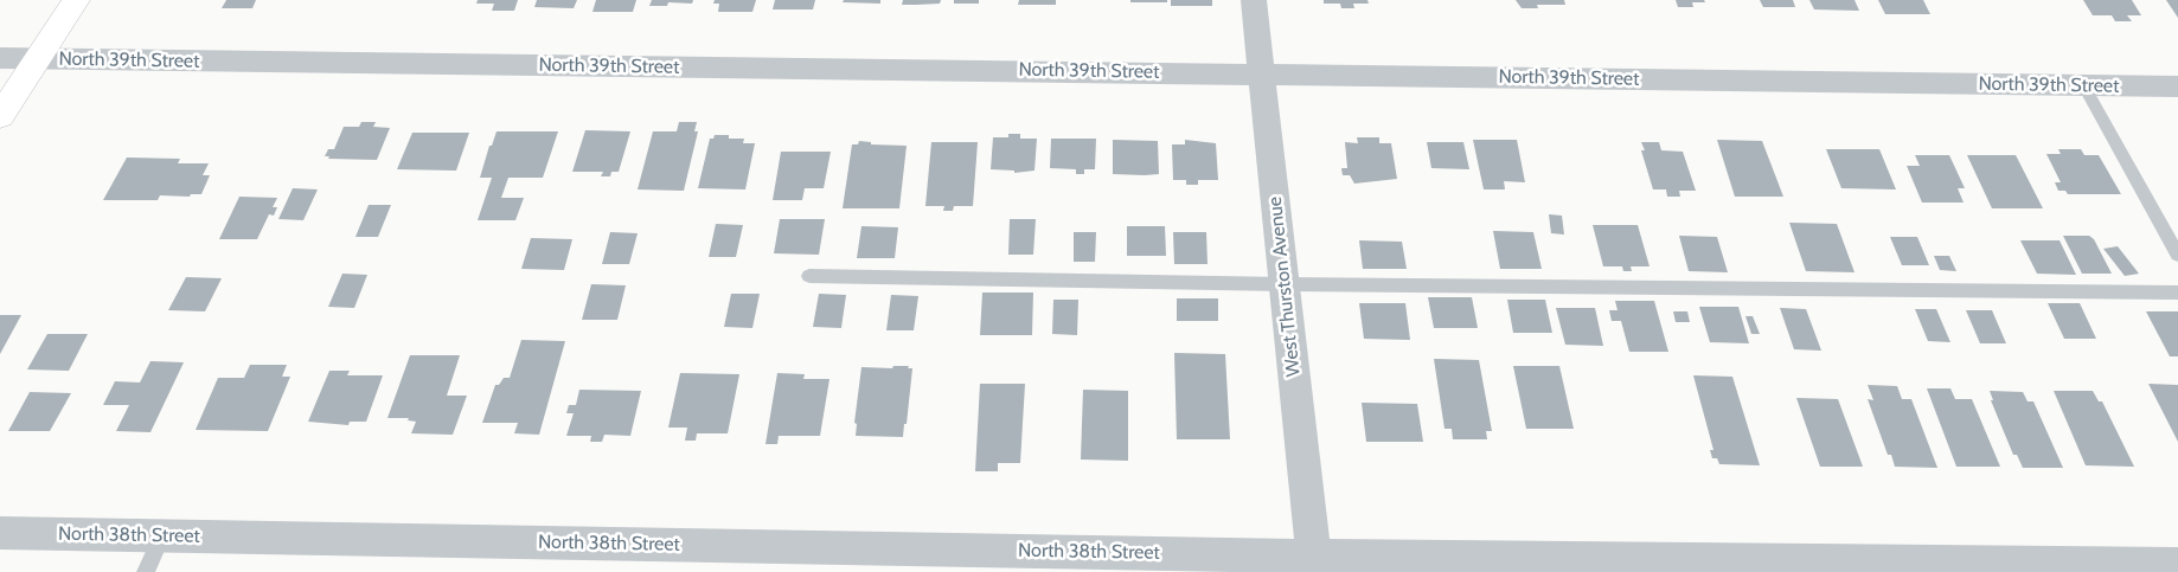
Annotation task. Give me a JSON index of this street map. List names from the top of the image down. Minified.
{"streets":{"street":["North 39th Street","West Thurston Avenue","North 38th Street"]},"crossings":[["North 39th Street","West Thurston Avenue"],["West Thurston Avenue","North 38th Street"]]}
